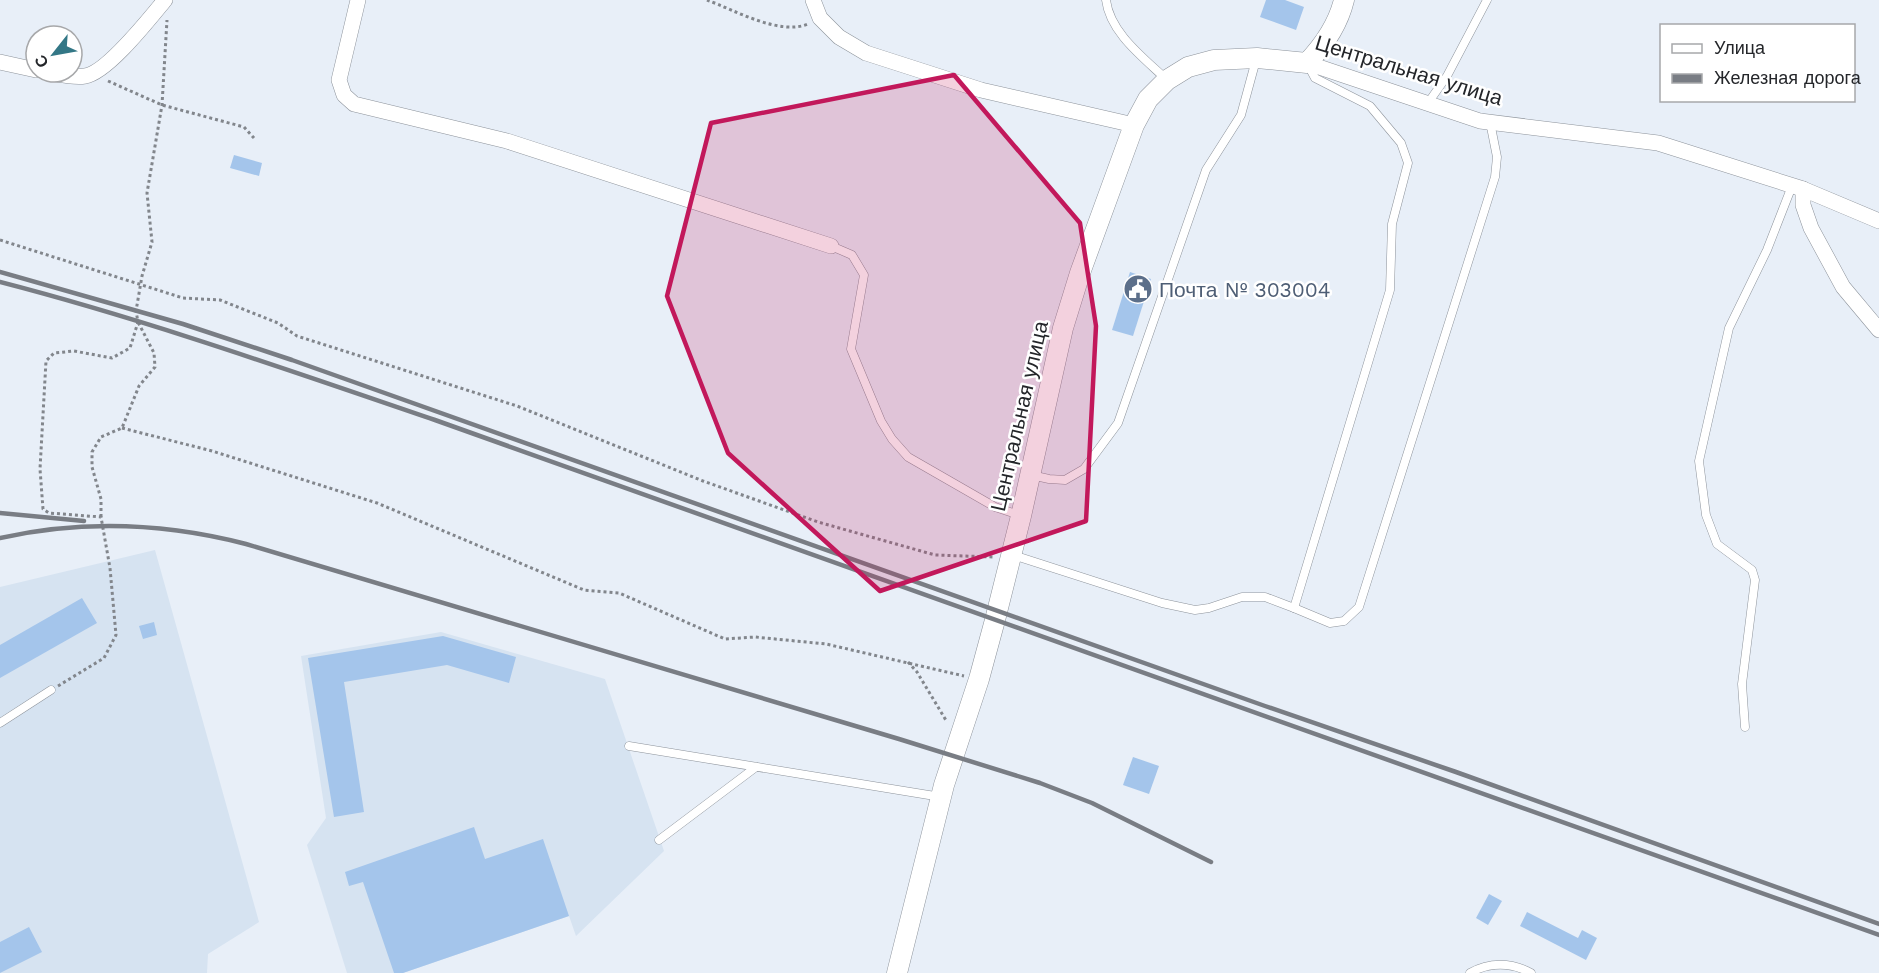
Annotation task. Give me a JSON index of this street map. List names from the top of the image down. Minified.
{"streets":{"street":["Центральная улица"]},"places":{"public building":["Почта № 303004"]},"legend":["Улица","Железная дорога"],"north":"bottom left"}
